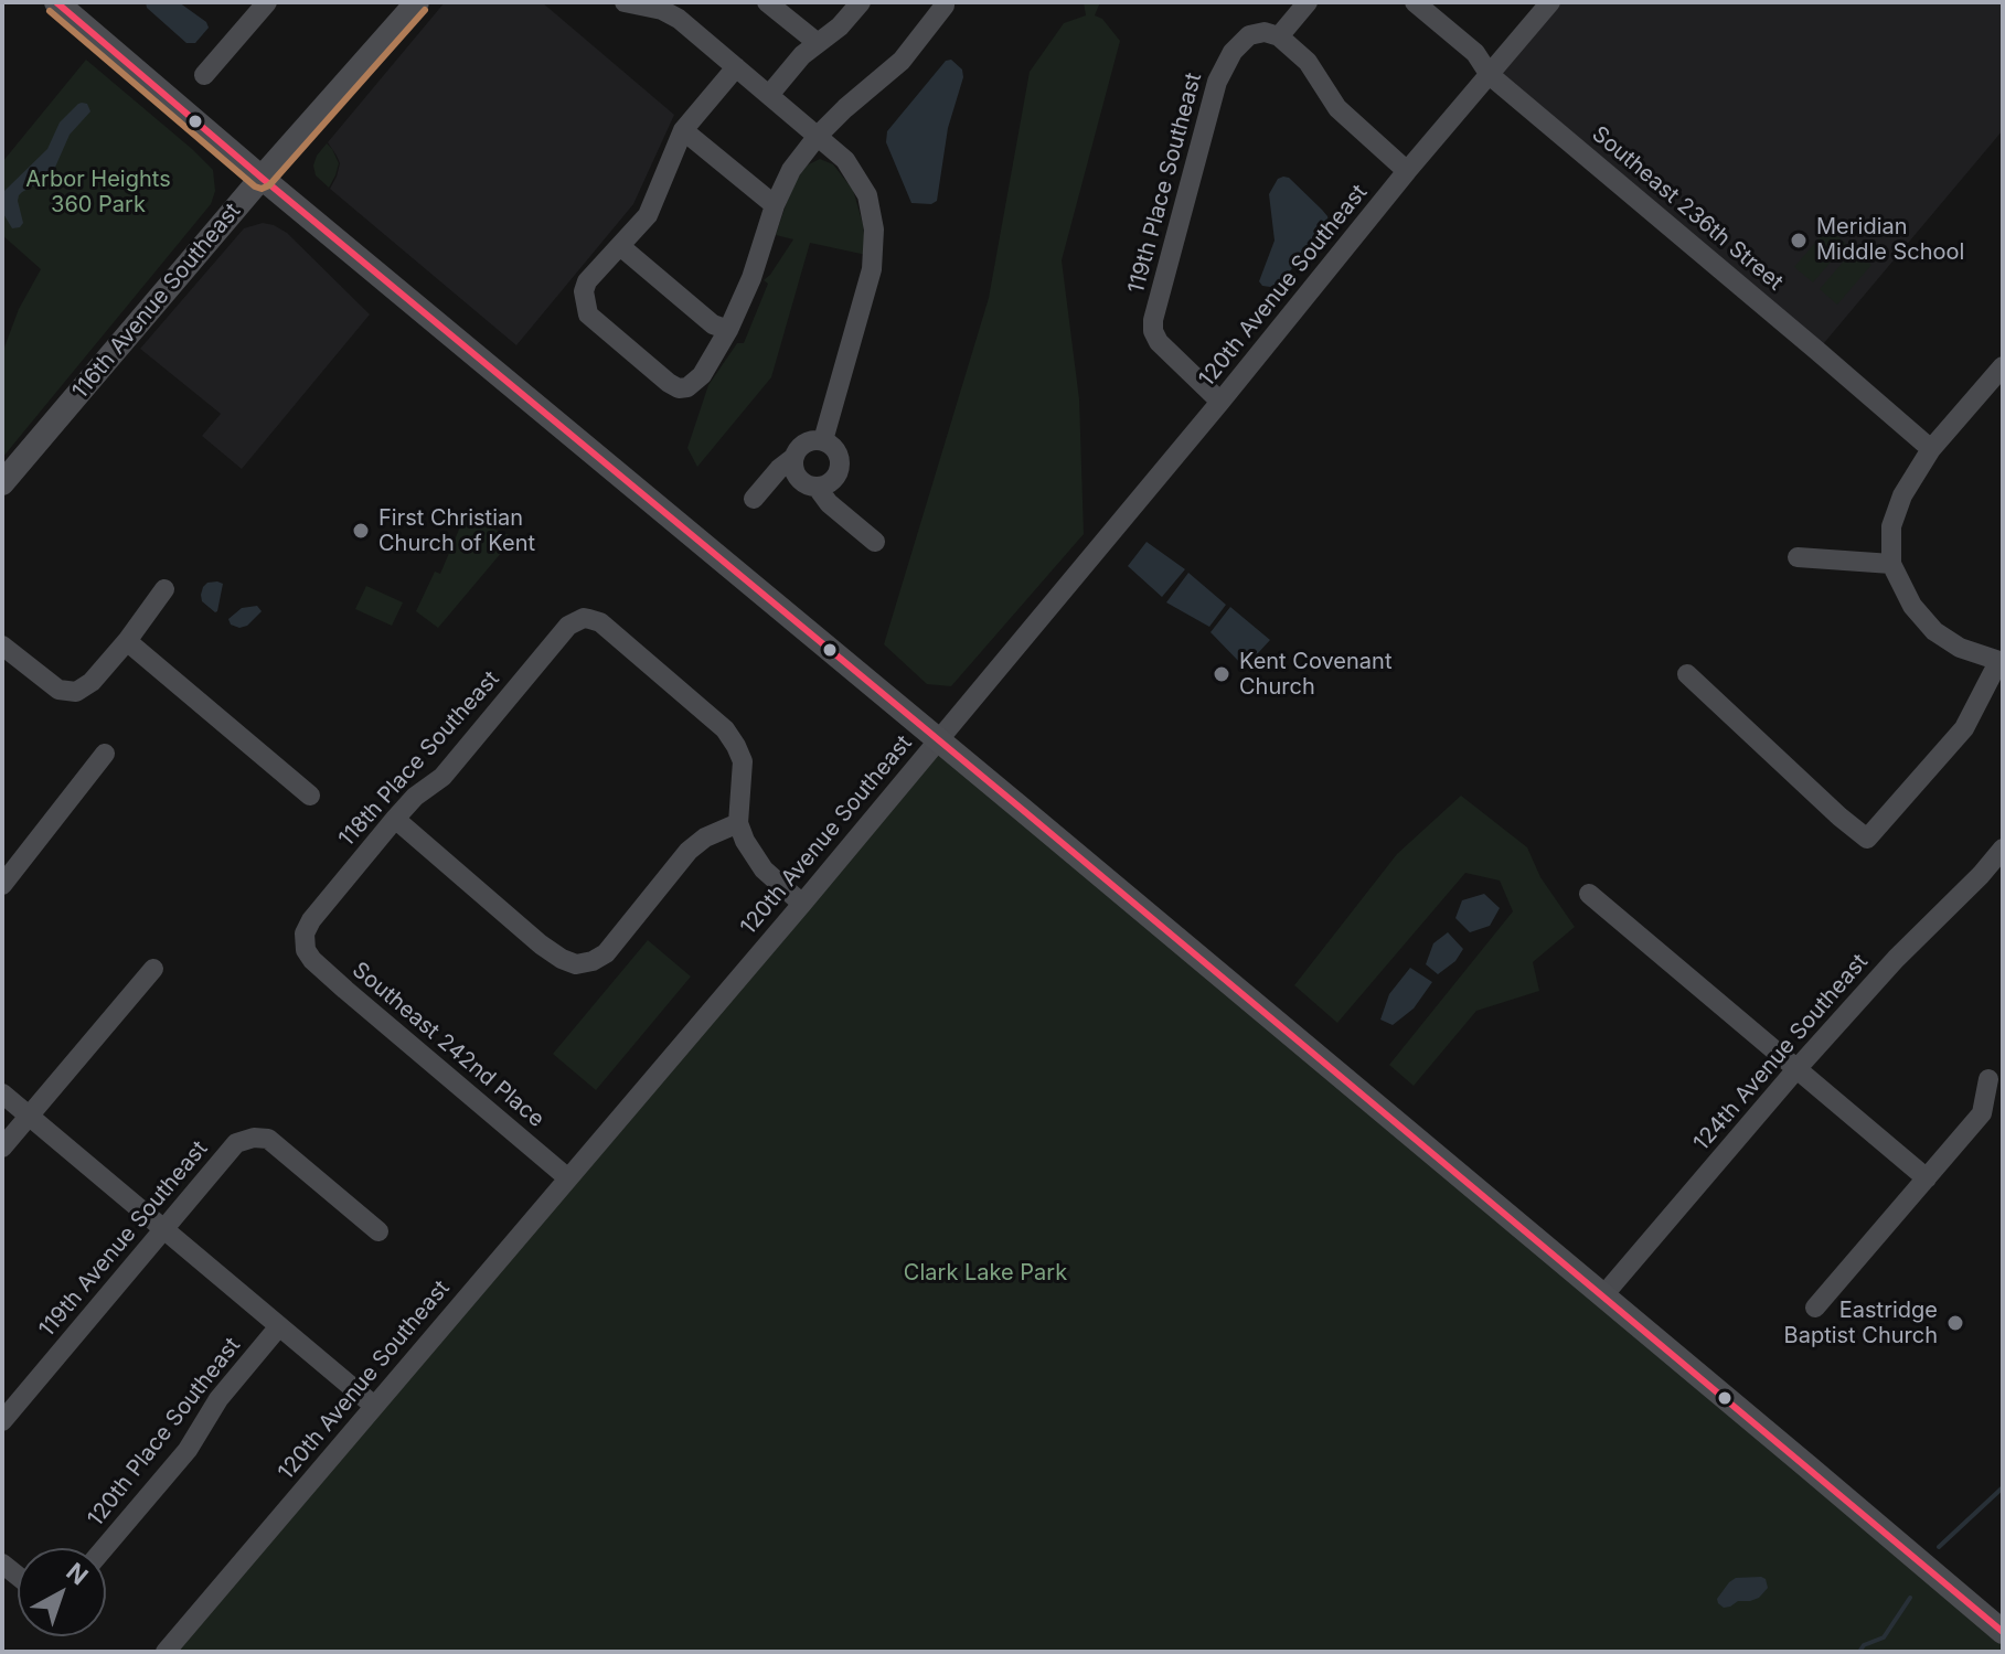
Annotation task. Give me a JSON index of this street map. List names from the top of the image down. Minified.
{"streets":{"main road":["116th Avenue Southeast"],"street":["119th Place Southeast","Southeast 236th Street","120th Avenue Southeast","118th Place Southeast","Southeast 242nd Place","124th Avenue Southeast","119th Avenue Southeast","120th Place Southeast"]},"crossings":[["119th Place Southeast","120th Avenue Southeast"],["Southeast 236th Street","120th Avenue Southeast"],["120th Avenue Southeast","Southeast 242nd Place"],["118th Place Southeast","Southeast 242nd Place"]],"parks":["Arbor Heights 360 Park","Clark Lake Park"],"places":["Meridian Middle School","First Christian Church of Kent","Kent Covenant Church","Eastridge Baptist Church"],"north":"top right"}
